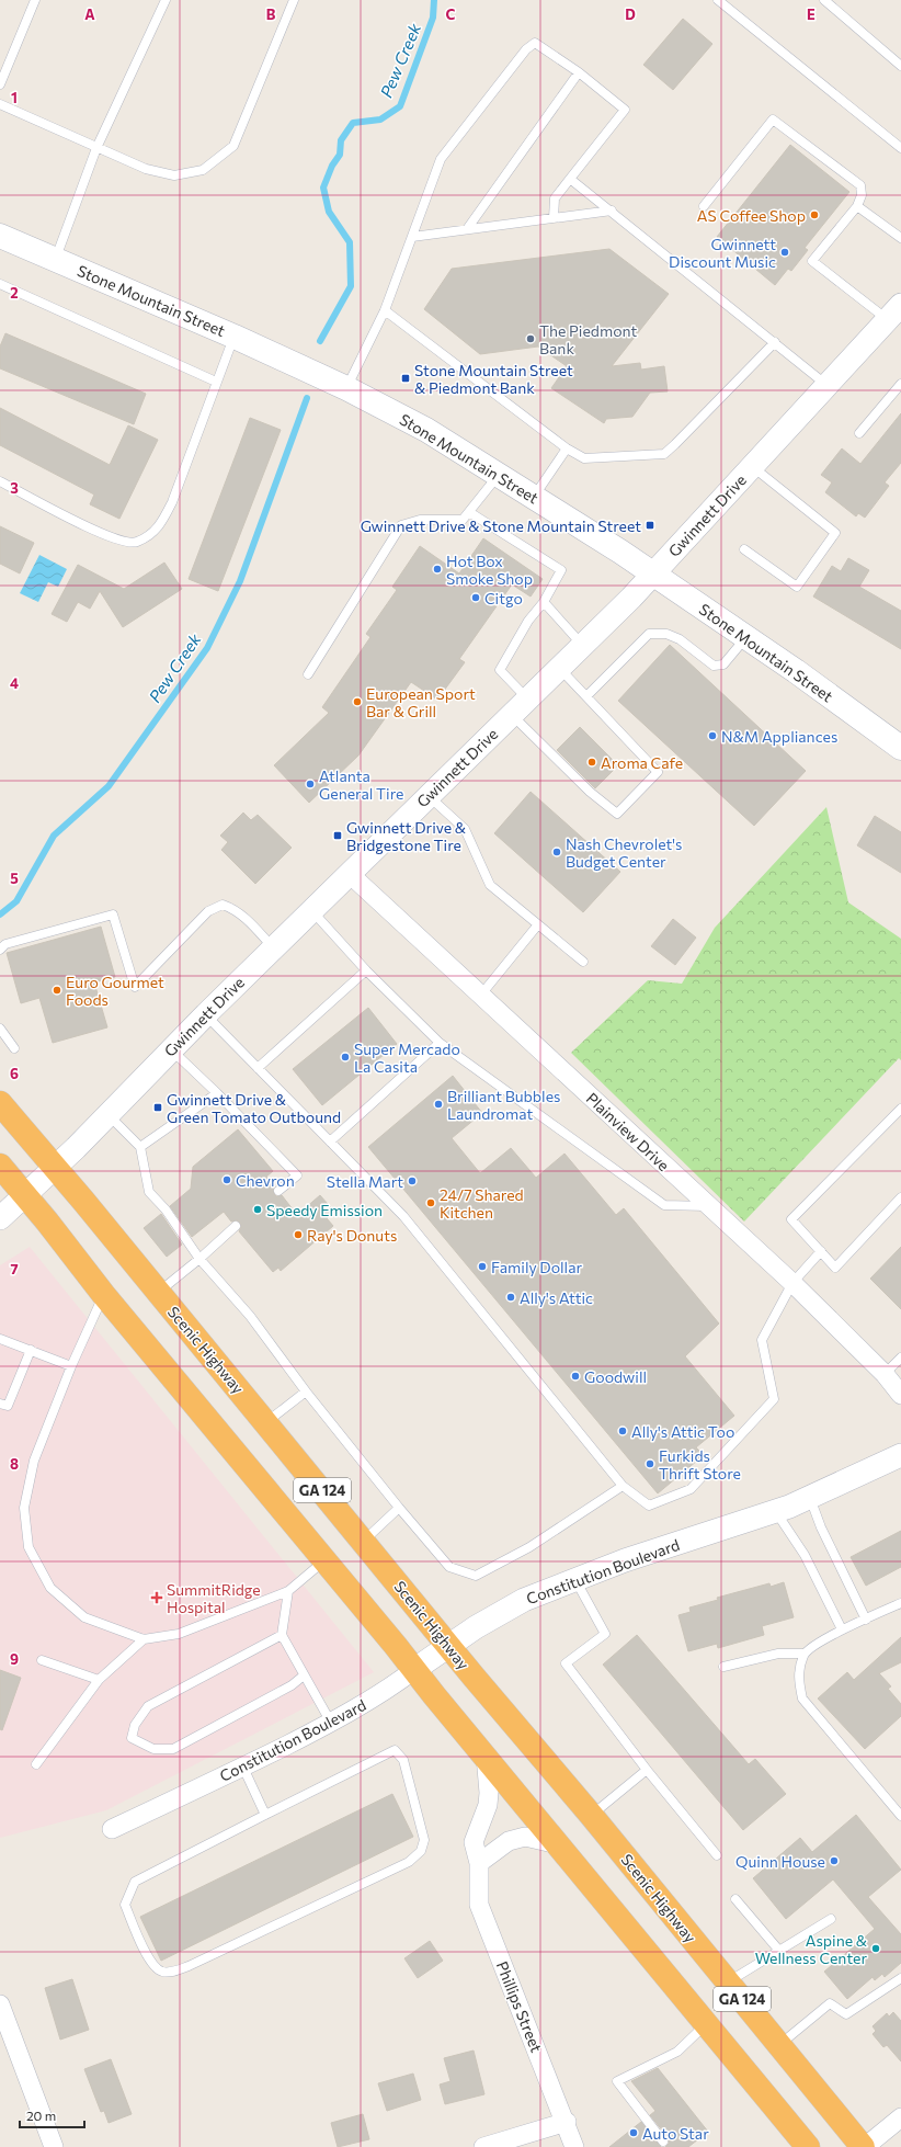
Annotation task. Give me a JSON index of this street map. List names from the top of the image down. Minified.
{"streets":{"highway":["Scenic Highway","GA 124"],"main road":["Stone Mountain Street"],"street":["Gwinnett Drive","Plainview Drive","Constitution Boulevard","Phillips Street"]},"crossings":[["Stone Mountain Street","Gwinnett Drive"],["Gwinnett Drive","Plainview Drive"],["Gwinnett Drive","Scenic Highway"],["Gwinnett Drive","GA 124"],["Scenic Highway","Constitution Boulevard"],["GA 124","Constitution Boulevard"],["GA 124","Phillips Street"]],"water":["Pew Creek"],"places":{"other":["AS Coffee Shop","Gwinnett Discount Music","The Piedmont Bank","Hot Box Smoke Shop","Citgo","European Sport Bar & Grill","N&M Appliances","Aroma Cafe","Atlanta General Tire","Nash Chevrolet's Budget Center","Euro Gourmet Foods","Super Mercado La Casita","Brilliant Bubbles Laundromat","Chevron","Stella Mart","24/7 Shared Kitchen","Speedy Emission","Ray's Donuts","Family Dollar","Ally's Attic","Goodwill","Ally's Attic Too","Furkids Thrift Store","Quinn House","Aspine & Wellness Center","Auto Star"],"transit":["Stone Mountain Street & Piedmont Bank","Gwinnett Drive & Stone Mountain Street","Gwinnett Drive & Bridgestone Tire","Gwinnett Drive & Green Tomato Outbound"],"health":["SummitRidge Hospital"]},"scale_bar":"20 m","grid":{"columns":["A","B","C","D","E"],"rows":["1","2","3","4","5","6","7","8","9"]}}
